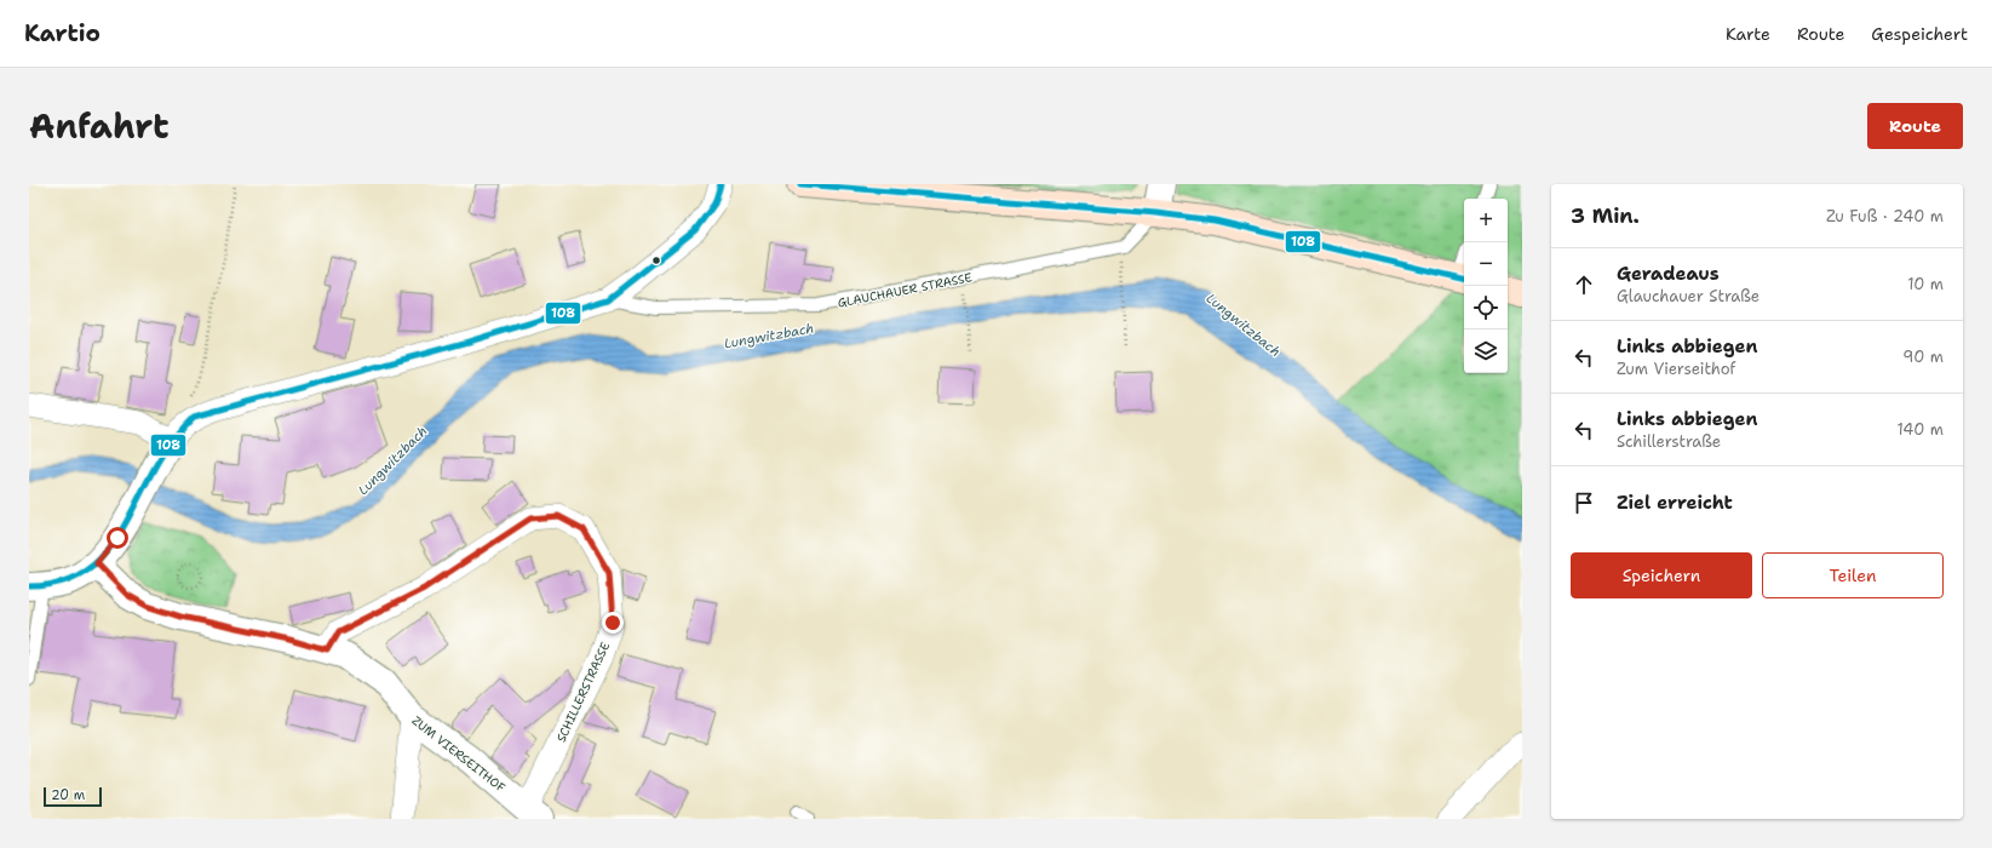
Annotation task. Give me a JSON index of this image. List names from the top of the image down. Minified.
{"streets":{"street":["GLAUCHAUER STRASSE","SCHILLERSTRASSE","ZUM VIERSEITHOF"]},"crossings":[["GLAUCHAUER STRASSE","ZUM VIERSEITHOF"],["SCHILLERSTRASSE","ZUM VIERSEITHOF"]],"water":["Lungwitzbach"],"lines":["transit line 108"],"scale_bar":"20 m","page":{"header":"Kartio","nav":["Karte","Route","Gespeichert"],"title":"Anfahrt","buttons":["Route",["Speichern","Teilen"]],"heading":["3 Min.","Zu Fuß · 240 m"],"map_buttons":["+","−"],"list":[["Geradeaus","Glauchauer Straße","10 m"],["Links abbiegen","Zum Vierseithof","90 m"],["Links abbiegen","Schillerstraße","140 m"],"Ziel erreicht"],"scale":"20 m"}}
